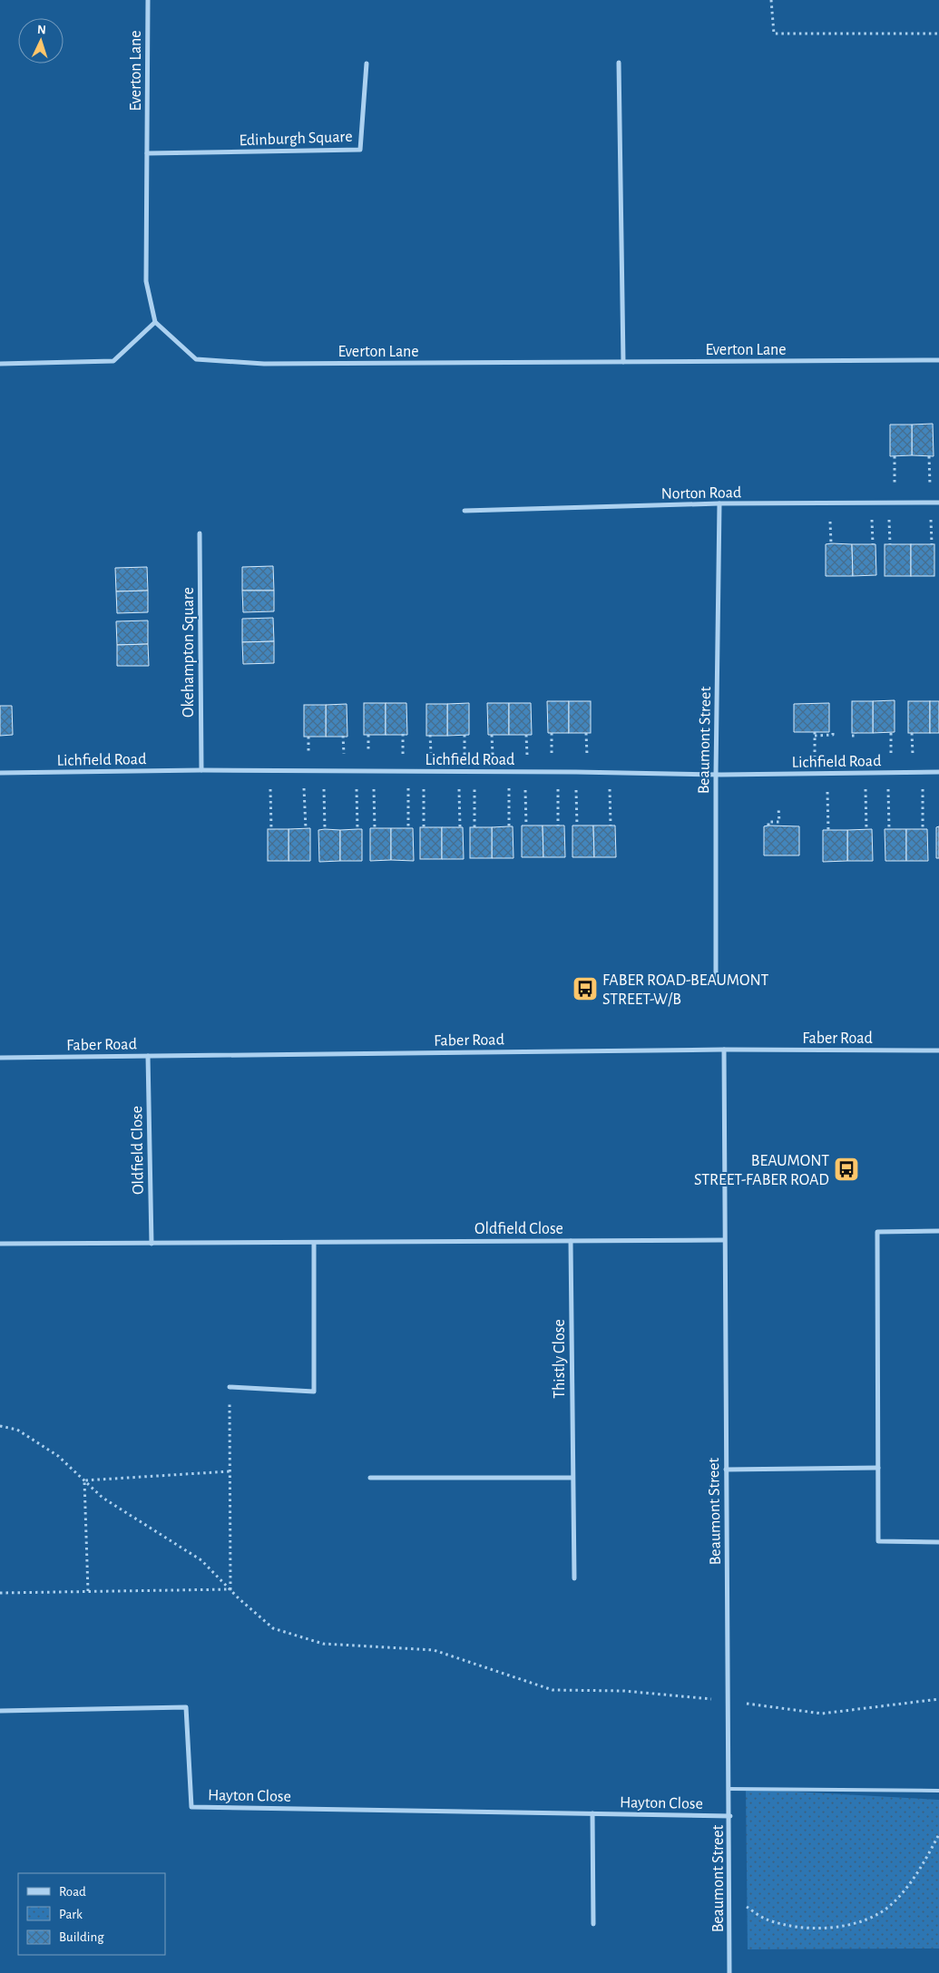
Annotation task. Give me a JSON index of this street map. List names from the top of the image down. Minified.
{"streets":{"street":["Everton Lane","Edinburgh Square","Norton Road","Okehampton Square","Beaumont Street","Lichfield Road","Faber Road","Oldfield Close","Thistly Close","Hayton Close"]},"crossings":[["Everton Lane","Edinburgh Square"],["Norton Road","Beaumont Street"],["Okehampton Square","Lichfield Road"],["Beaumont Street","Lichfield Road"],["Beaumont Street","Faber Road"],["Beaumont Street","Oldfield Close"],["Beaumont Street","Hayton Close"],["Faber Road","Oldfield Close"],["Oldfield Close","Thistly Close"]],"places":{"bus stop":["FABER ROAD-BEAUMONT STREET-W/B","BEAUMONT STREET-FABER ROAD"]},"legend":["Road","Park","Building"],"north":"top"}
